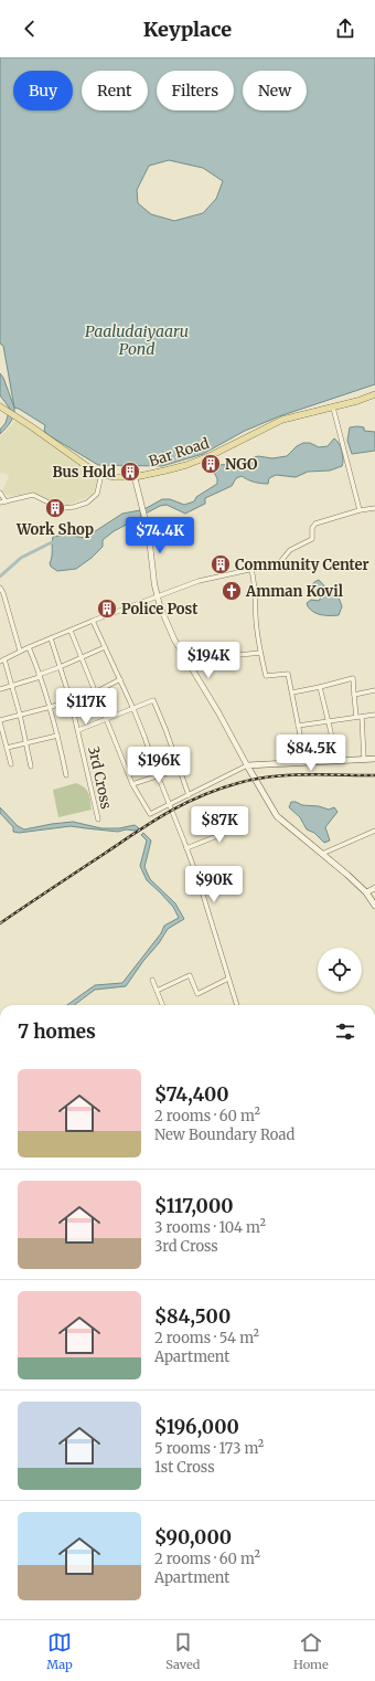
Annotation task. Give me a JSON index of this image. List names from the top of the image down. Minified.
{"streets":{"main road":["Bar Road"],"street":["3rd Cross"]},"water":["Paaludaiyaaru Pond"],"places":{"building":["NGO","Bus Hold","Work Shop","Community Center","Police Post"],"church":["Amman Kovil"]},"page":{"header":"Keyplace","chip":["Buy","Rent","Filters","New"],"price":["$74.4K","$194K","$117K","$84.5K","$196K","$87K","$90K"],"heading":"7 homes","list":[{"name":"$74,400","note":"2 rooms · 60 m² · New Boundary Road"},{"name":"$117,000","note":"3 rooms · 104 m² · 3rd Cross"},{"name":"$84,500","note":"2 rooms · 54 m² · Apartment"},{"name":"$196,000","note":"5 rooms · 173 m² · 1st Cross"},{"name":"$90,000","note":"2 rooms · 60 m² · Apartment"}],"tabs":["Map","Saved","Home"]}}
